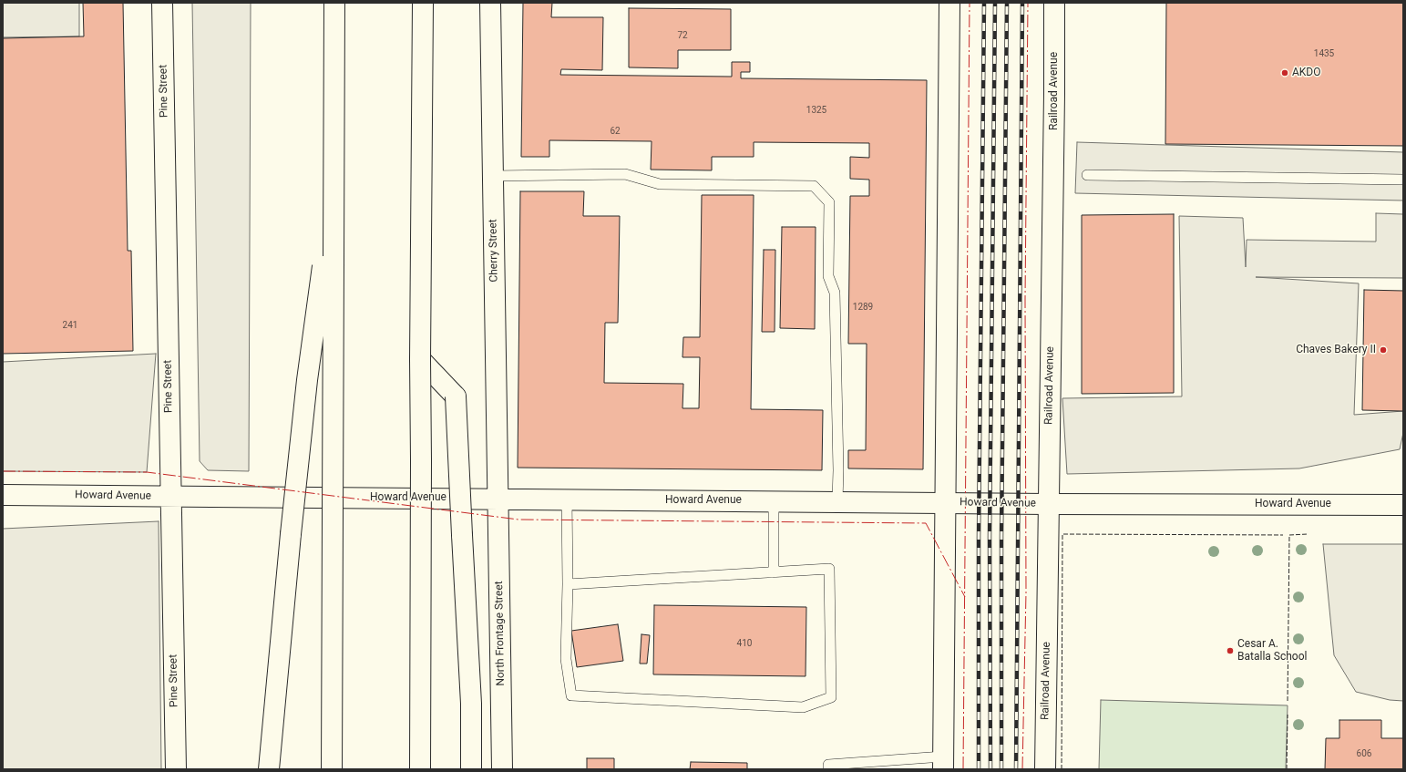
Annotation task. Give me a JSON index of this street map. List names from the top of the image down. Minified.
{"streets":{"main road":["Pine Street","Railroad Avenue","Cherry Street","Howard Avenue","North Frontage Street"]},"crossings":[["Pine Street","Howard Avenue"],["Railroad Avenue","Howard Avenue"],["Cherry Street","Howard Avenue"],["Cherry Street","North Frontage Street"],["Howard Avenue","North Frontage Street"]],"places":["AKDO","Chaves Bakery II","Cesar A. Batalla School"],"house_numbers":["72","1435","1325","62","1289","241","410","606"]}
